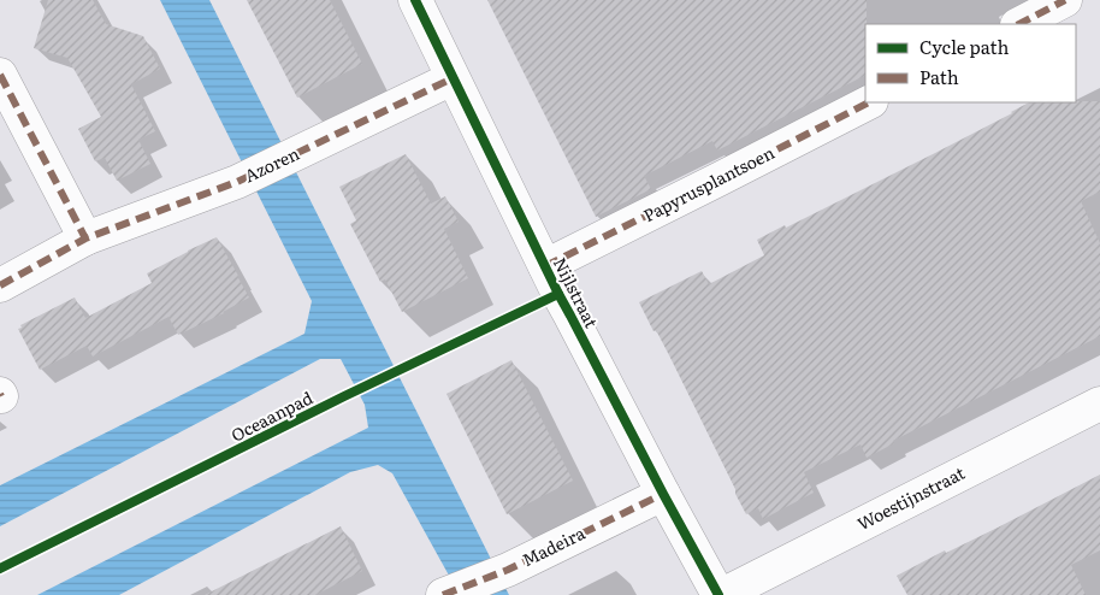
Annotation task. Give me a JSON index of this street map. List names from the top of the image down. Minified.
{"streets":{"street":["Azoren","Papyrusplantsoen","Nijlstraat","Woestijnstraat","Madeira"],"cycle path":["Oceaanpad"]},"crossings":[["Azoren","Nijlstraat"],["Papyrusplantsoen","Nijlstraat"],["Nijlstraat","Woestijnstraat"],["Nijlstraat","Madeira"]],"legend":["Cycle path","Path"]}
